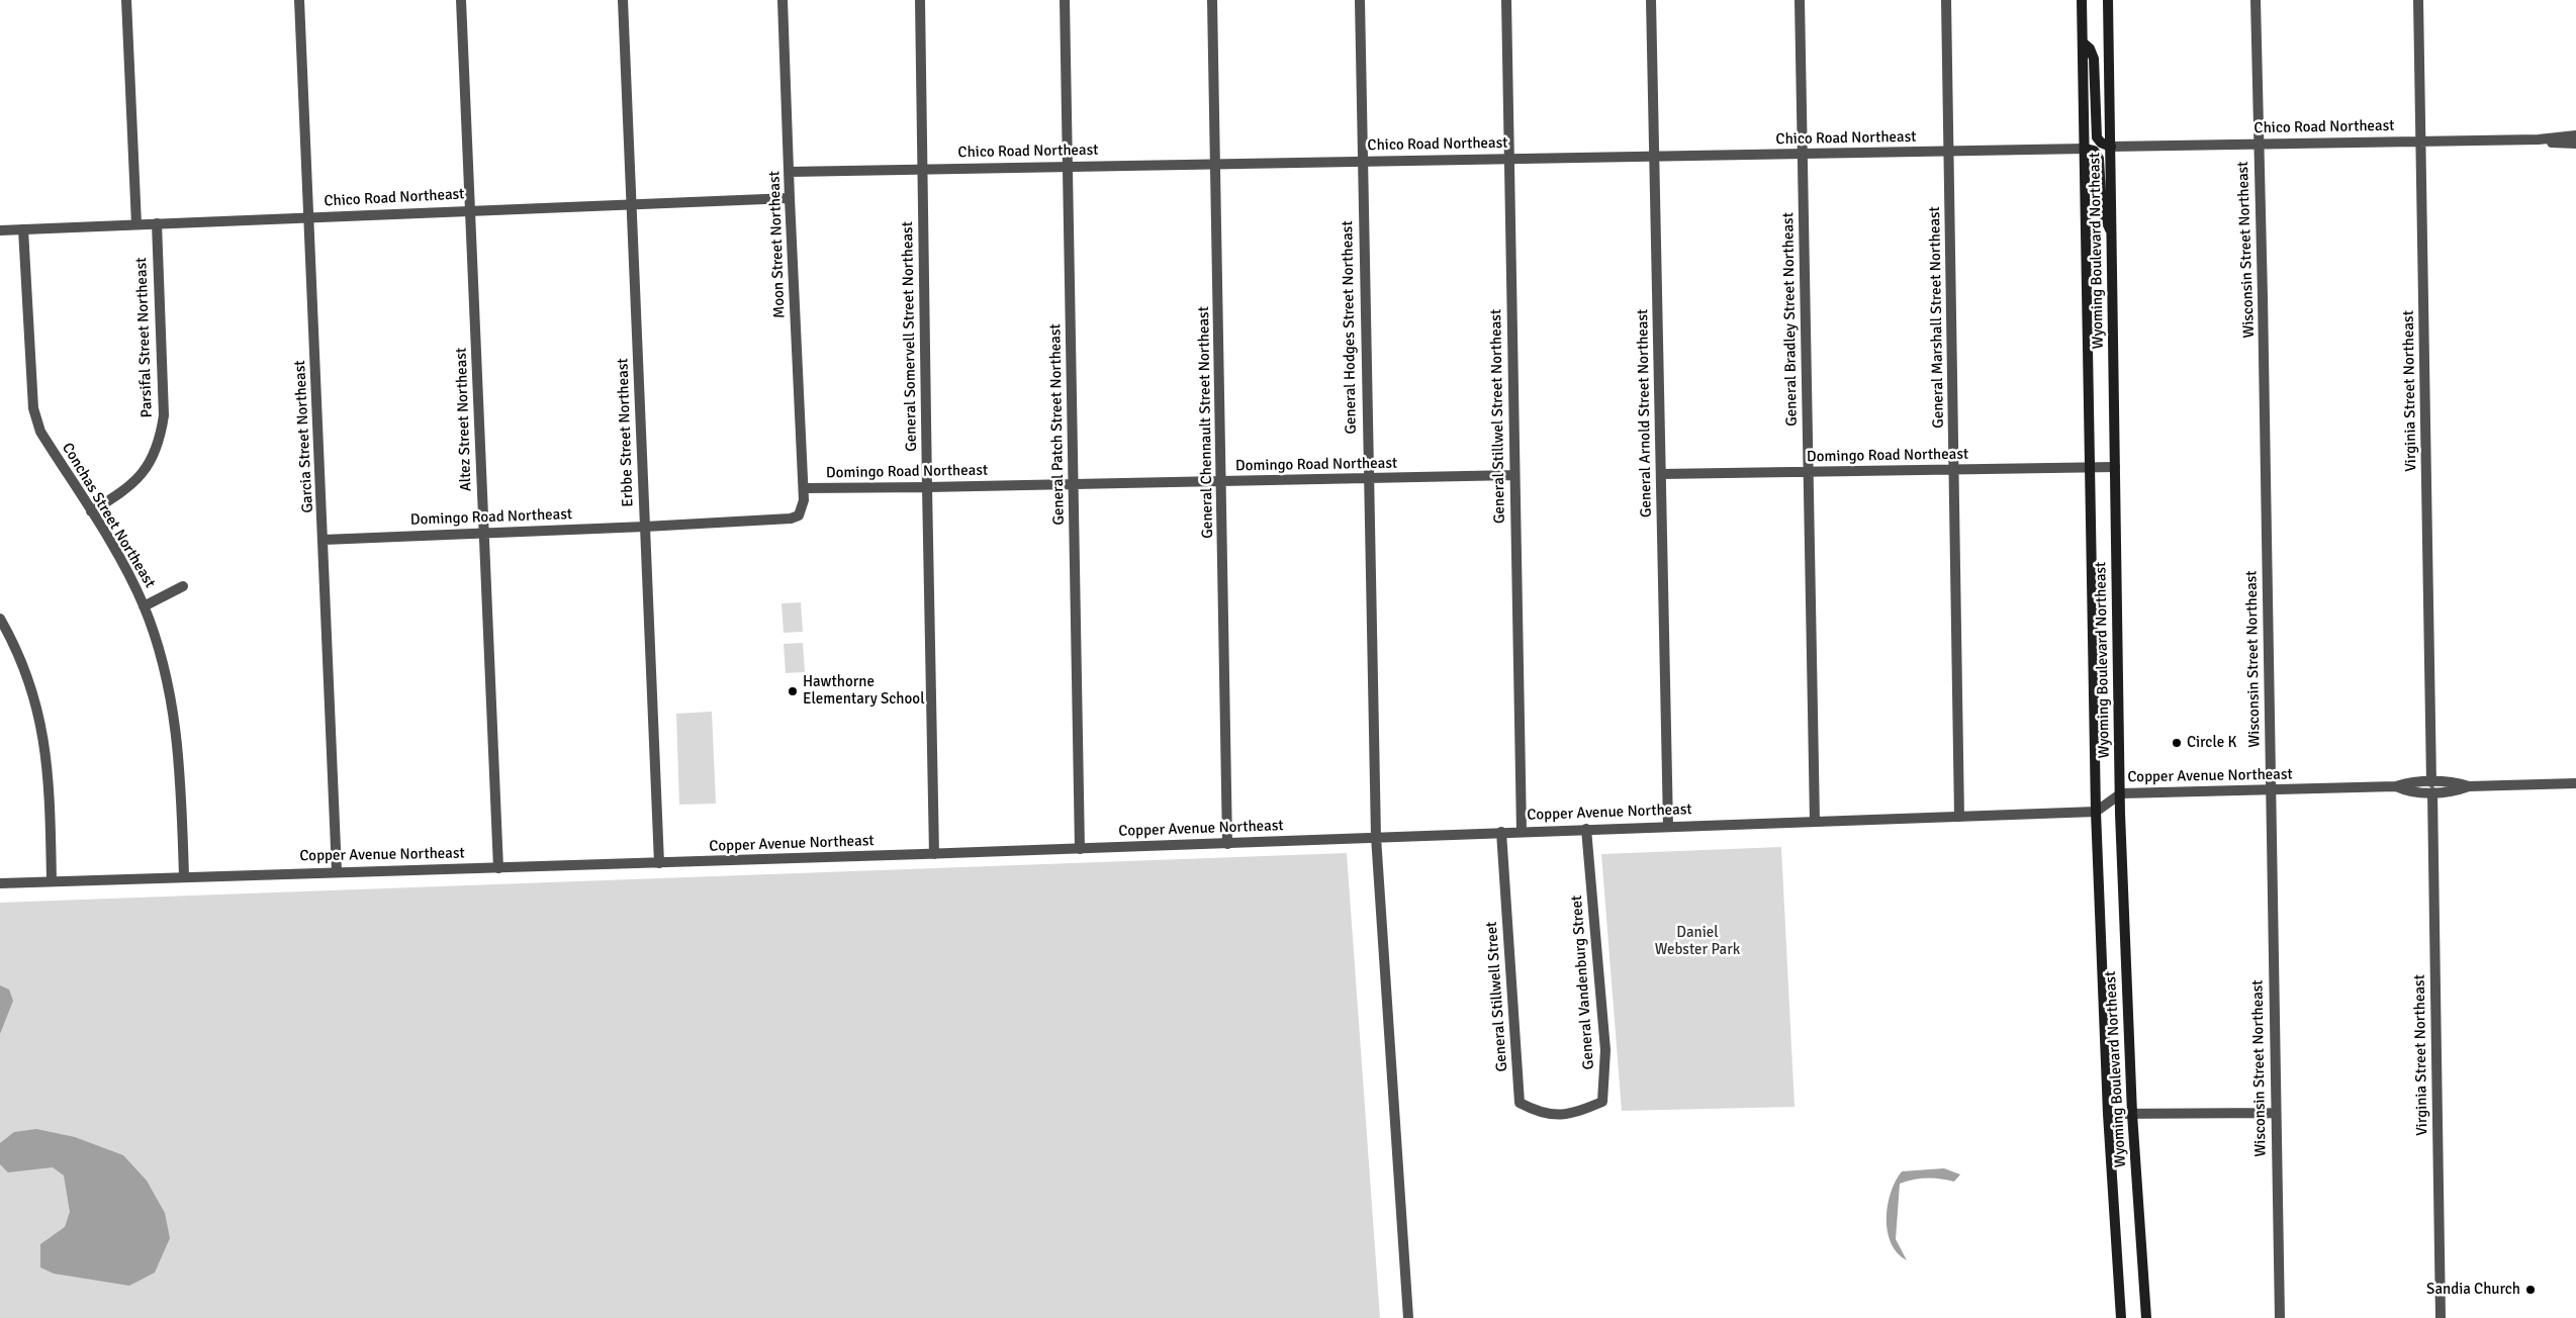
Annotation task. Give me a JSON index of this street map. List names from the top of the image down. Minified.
{"streets":{"main road":["Wyoming Boulevard Northeast"],"street":["Chico Road Northeast","Moon Street Northeast","Wisconsin Street Northeast","General Marshall Street Northeast","General Bradley Street Northeast","General Hodges Street Northeast","General Somervell Street Northeast","Parsifal Street Northeast","Virginia Street Northeast","General Arnold Street Northeast","General Stillwel Street Northeast","Altez Street Northeast","General Chennault Street Northeast","General Patch Street Northeast","Erbbe Street Northeast","Garcia Street Northeast","Domingo Road Northeast","Conchas Street Northeast","Copper Avenue Northeast","General Vandenburg Street","General Stillwell Street"]},"crossings":[["Chico Road Northeast","Moon Street Northeast"],["Chico Road Northeast","Wisconsin Street Northeast"],["Chico Road Northeast","Wyoming Boulevard Northeast"],["Chico Road Northeast","General Marshall Street Northeast"],["Chico Road Northeast","General Bradley Street Northeast"],["Chico Road Northeast","General Hodges Street Northeast"],["Chico Road Northeast","General Somervell Street Northeast"],["Chico Road Northeast","Parsifal Street Northeast"],["Chico Road Northeast","Virginia Street Northeast"],["Chico Road Northeast","General Arnold Street Northeast"],["Chico Road Northeast","General Stillwel Street Northeast"],["Chico Road Northeast","Altez Street Northeast"],["Chico Road Northeast","General Chennault Street Northeast"],["Chico Road Northeast","General Patch Street Northeast"],["Chico Road Northeast","Erbbe Street Northeast"],["Chico Road Northeast","Garcia Street Northeast"],["Chico Road Northeast","Conchas Street Northeast"],["Moon Street Northeast","Domingo Road Northeast"],["Wisconsin Street Northeast","Copper Avenue Northeast"],["Wyoming Boulevard Northeast","Domingo Road Northeast"],["Wyoming Boulevard Northeast","Copper Avenue Northeast"],["General Marshall Street Northeast","Domingo Road Northeast"],["General Marshall Street Northeast","Copper Avenue Northeast"],["General Bradley Street Northeast","Domingo Road Northeast"],["General Bradley Street Northeast","Copper Avenue Northeast"],["General Hodges Street Northeast","Domingo Road Northeast"],["General Hodges Street Northeast","Copper Avenue Northeast"],["General Somervell Street Northeast","Domingo Road Northeast"],["General Somervell Street Northeast","Copper Avenue Northeast"],["Parsifal Street Northeast","Conchas Street Northeast"],["Virginia Street Northeast","Copper Avenue Northeast"],["General Arnold Street Northeast","Domingo Road Northeast"],["General Arnold Street Northeast","Copper Avenue Northeast"],["General Stillwel Street Northeast","Domingo Road Northeast"],["General Stillwel Street Northeast","Copper Avenue Northeast"],["Altez Street Northeast","Domingo Road Northeast"],["Altez Street Northeast","Copper Avenue Northeast"],["General Chennault Street Northeast","Domingo Road Northeast"],["General Chennault Street Northeast","Copper Avenue Northeast"],["General Patch Street Northeast","Domingo Road Northeast"],["General Patch Street Northeast","Copper Avenue Northeast"],["Erbbe Street Northeast","Domingo Road Northeast"],["Erbbe Street Northeast","Copper Avenue Northeast"],["Garcia Street Northeast","Domingo Road Northeast"],["Garcia Street Northeast","Copper Avenue Northeast"],["Conchas Street Northeast","Copper Avenue Northeast"],["Copper Avenue Northeast","General Vandenburg Street"],["Copper Avenue Northeast","General Stillwell Street"],["General Vandenburg Street","General Stillwell Street"]],"parks":["Daniel Webster Park"],"places":["Hawthorne Elementary School","Circle K","Sandia Church"]}
